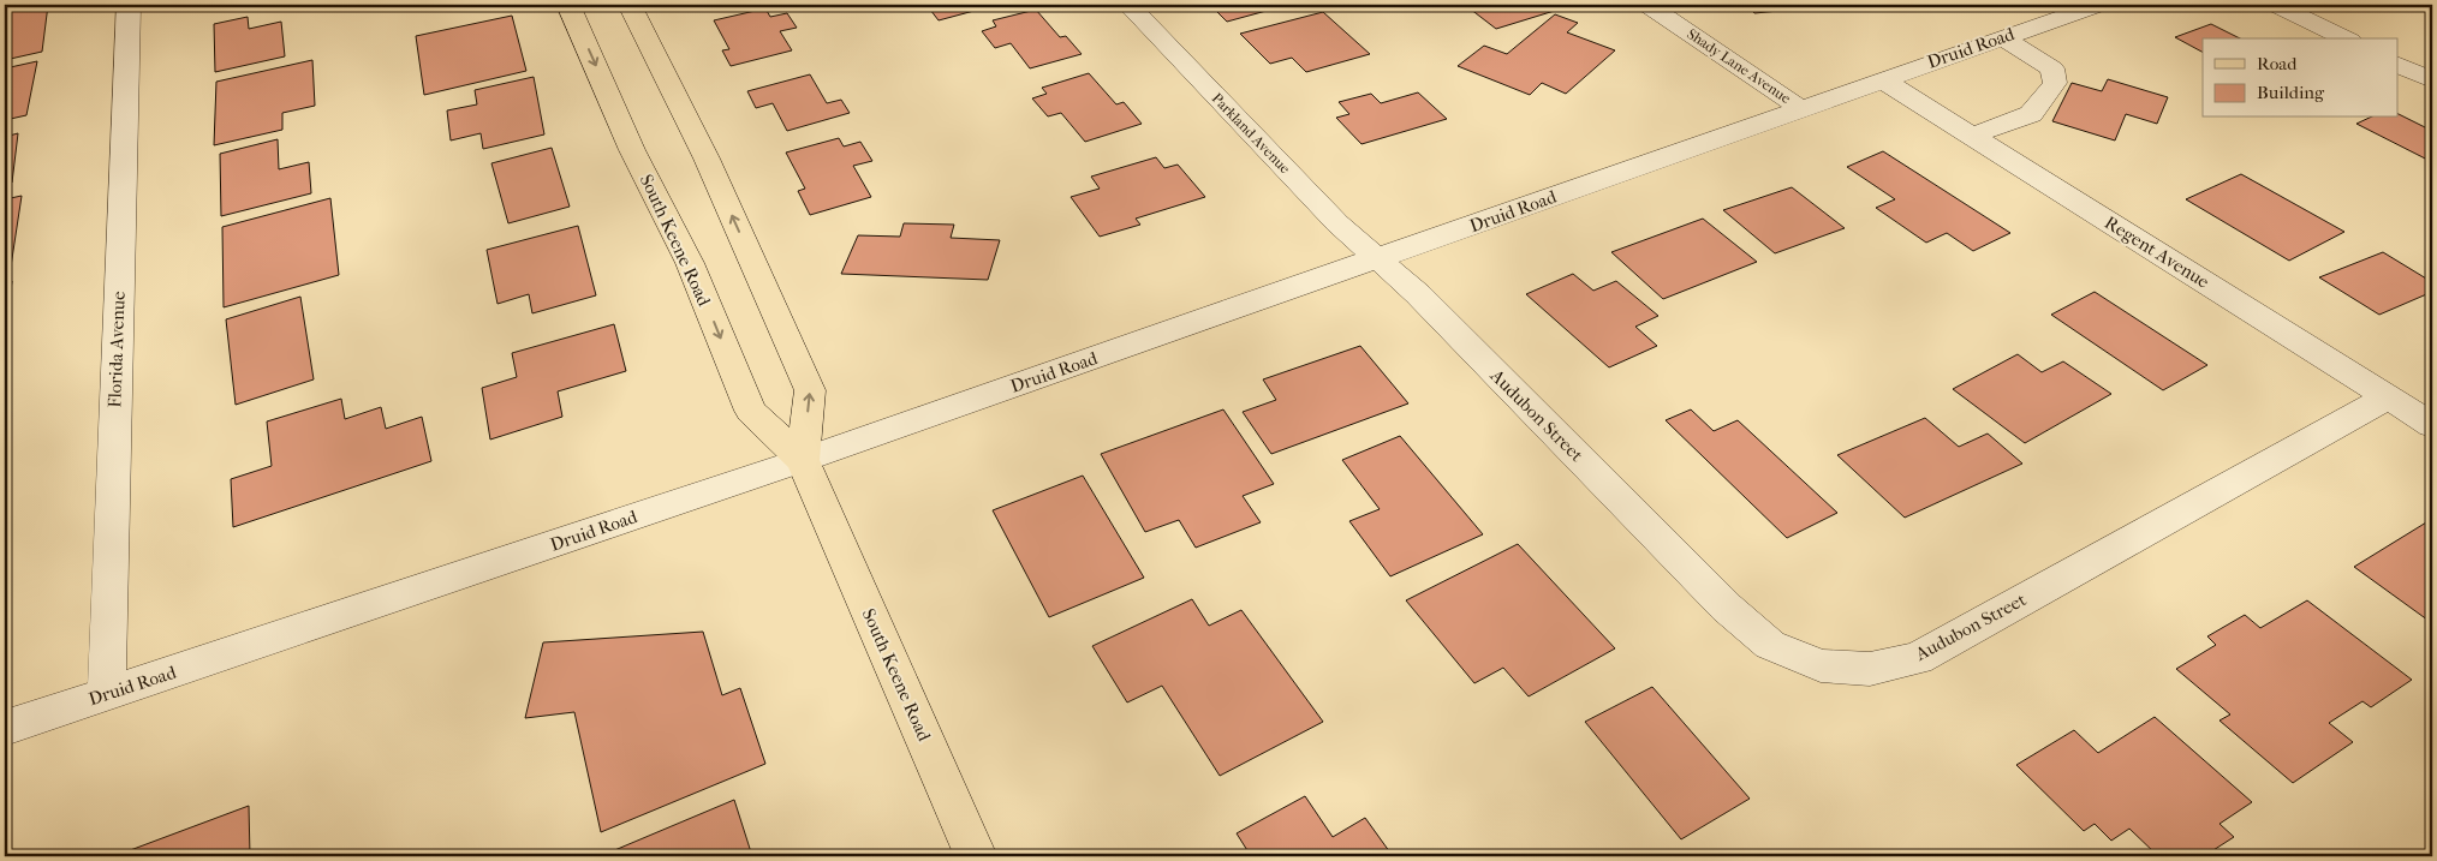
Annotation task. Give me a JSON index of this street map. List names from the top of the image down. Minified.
{"streets":{"main road":["South Keene Road"],"street":["Druid Road","Shady Lane Avenue","Parkland Avenue","Regent Avenue","Florida Avenue","Audubon Street"]},"crossings":[["Druid Road","Shady Lane Avenue"],["Druid Road","Parkland Avenue"],["Druid Road","South Keene Road"],["Druid Road","Regent Avenue"],["Druid Road","Florida Avenue"],["Druid Road","Audubon Street"],["Parkland Avenue","Audubon Street"],["Regent Avenue","Audubon Street"]],"legend":["Road","Building"]}
